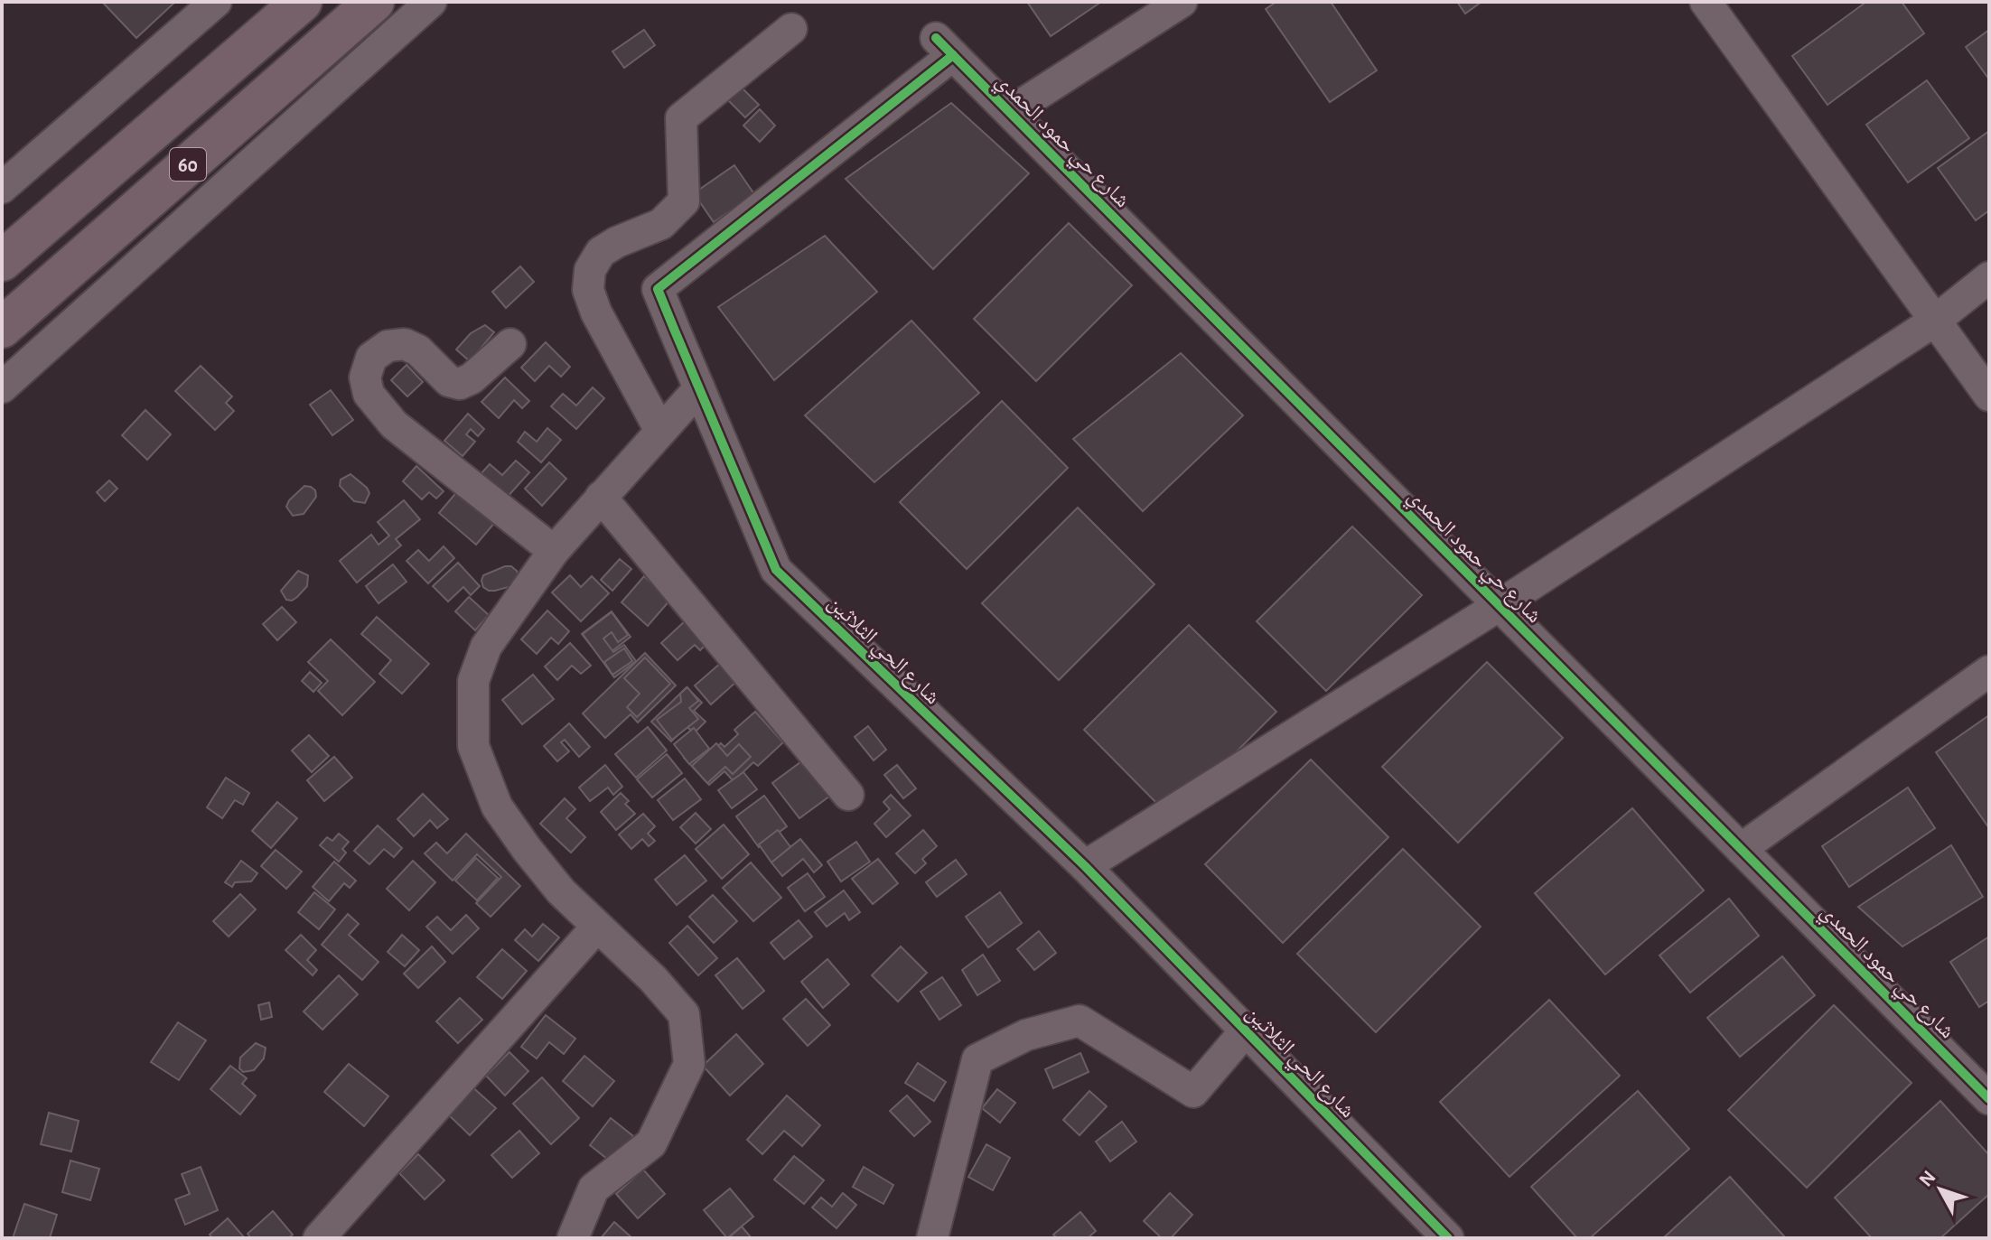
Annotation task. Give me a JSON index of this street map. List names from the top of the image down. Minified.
{"streets":{"main road":["60"],"street":["شارع حي حمود الحمدي","شارع الحي الثلاثين"]},"crossings":[["شارع حي حمود الحمدي","شارع الحي الثلاثين"]],"north":"top left"}
